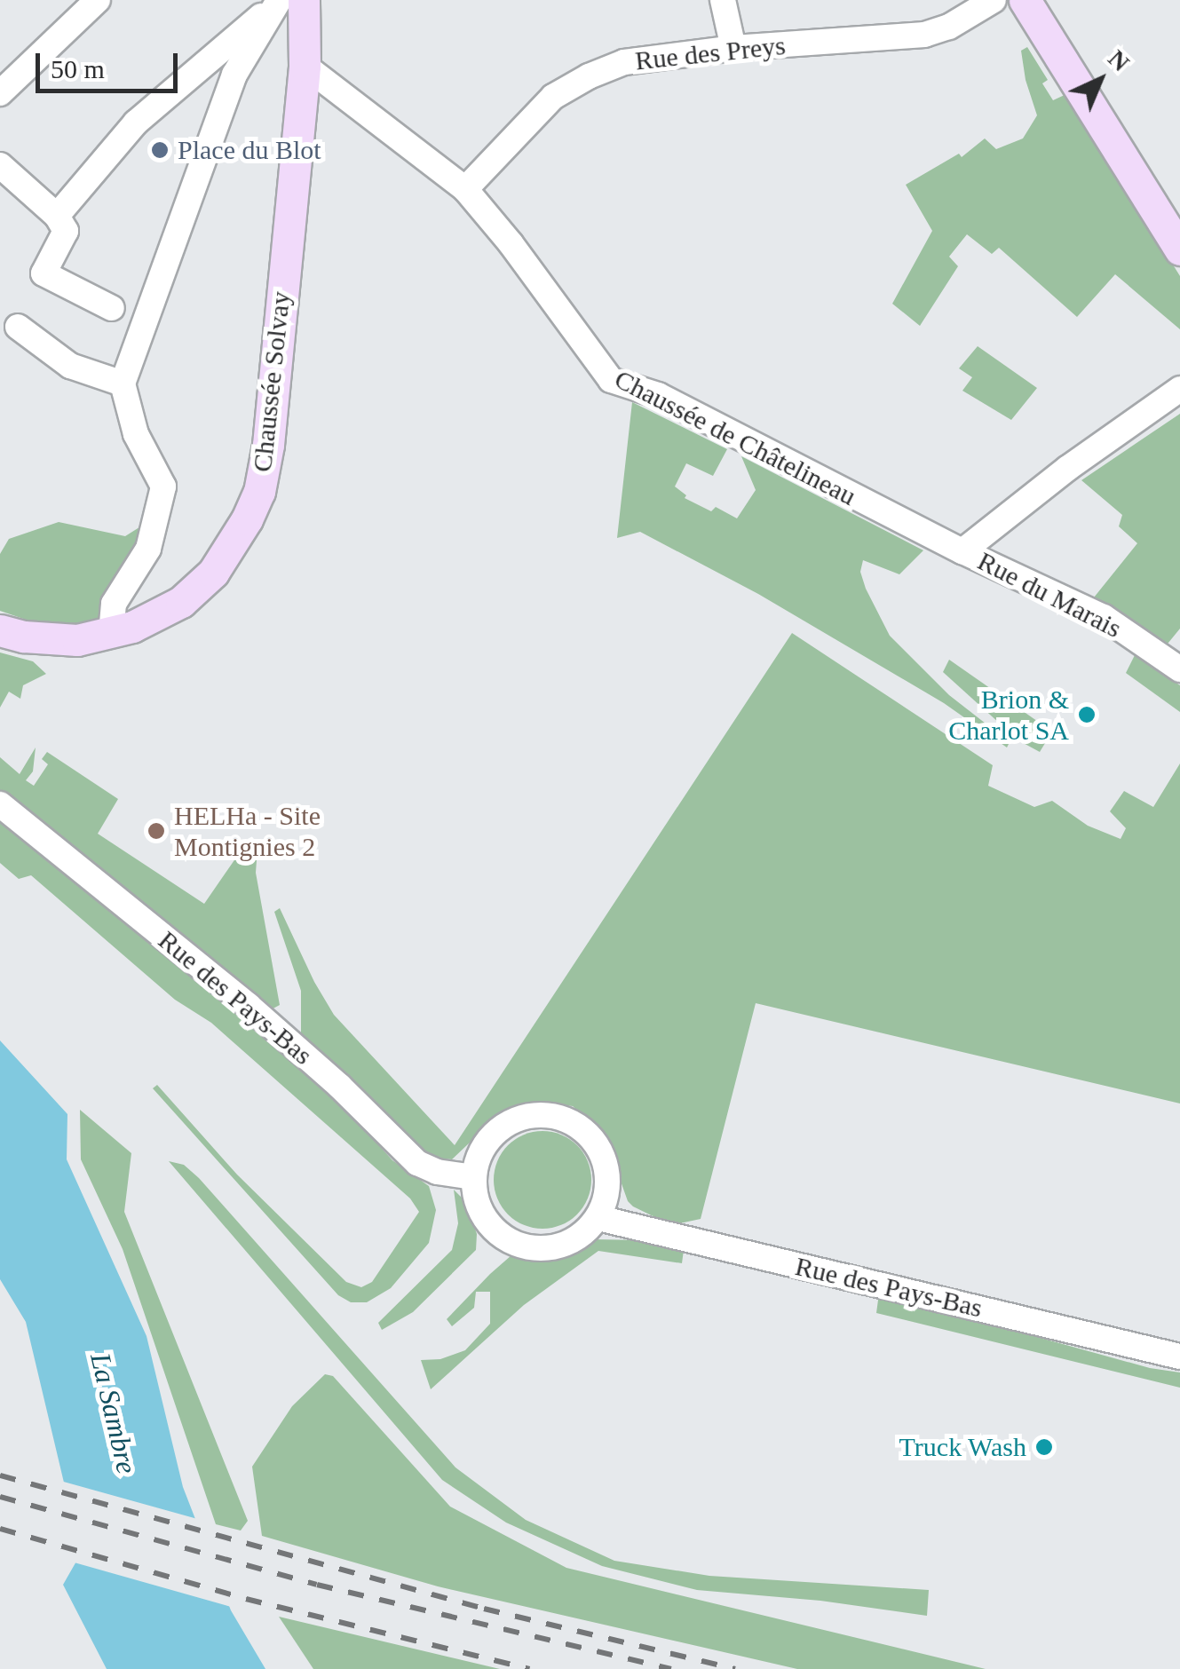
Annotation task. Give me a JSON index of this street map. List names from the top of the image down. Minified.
{"streets":{"main road":["Chaussée Solvay"],"street":["Rue des Preys","Chaussée de Châtelineau","Rue du Marais","Rue des Pays-Bas"]},"crossings":[["Rue des Preys","Chaussée de Châtelineau"],["Chaussée Solvay","Chaussée de Châtelineau"],["Chaussée de Châtelineau","Rue du Marais"]],"water":["La Sambre"],"places":["Place du Blot","Brion & Charlot SA","HELHa - Site Montignies 2","Truck Wash"],"scale_bar":"50 m","north":"top right"}
